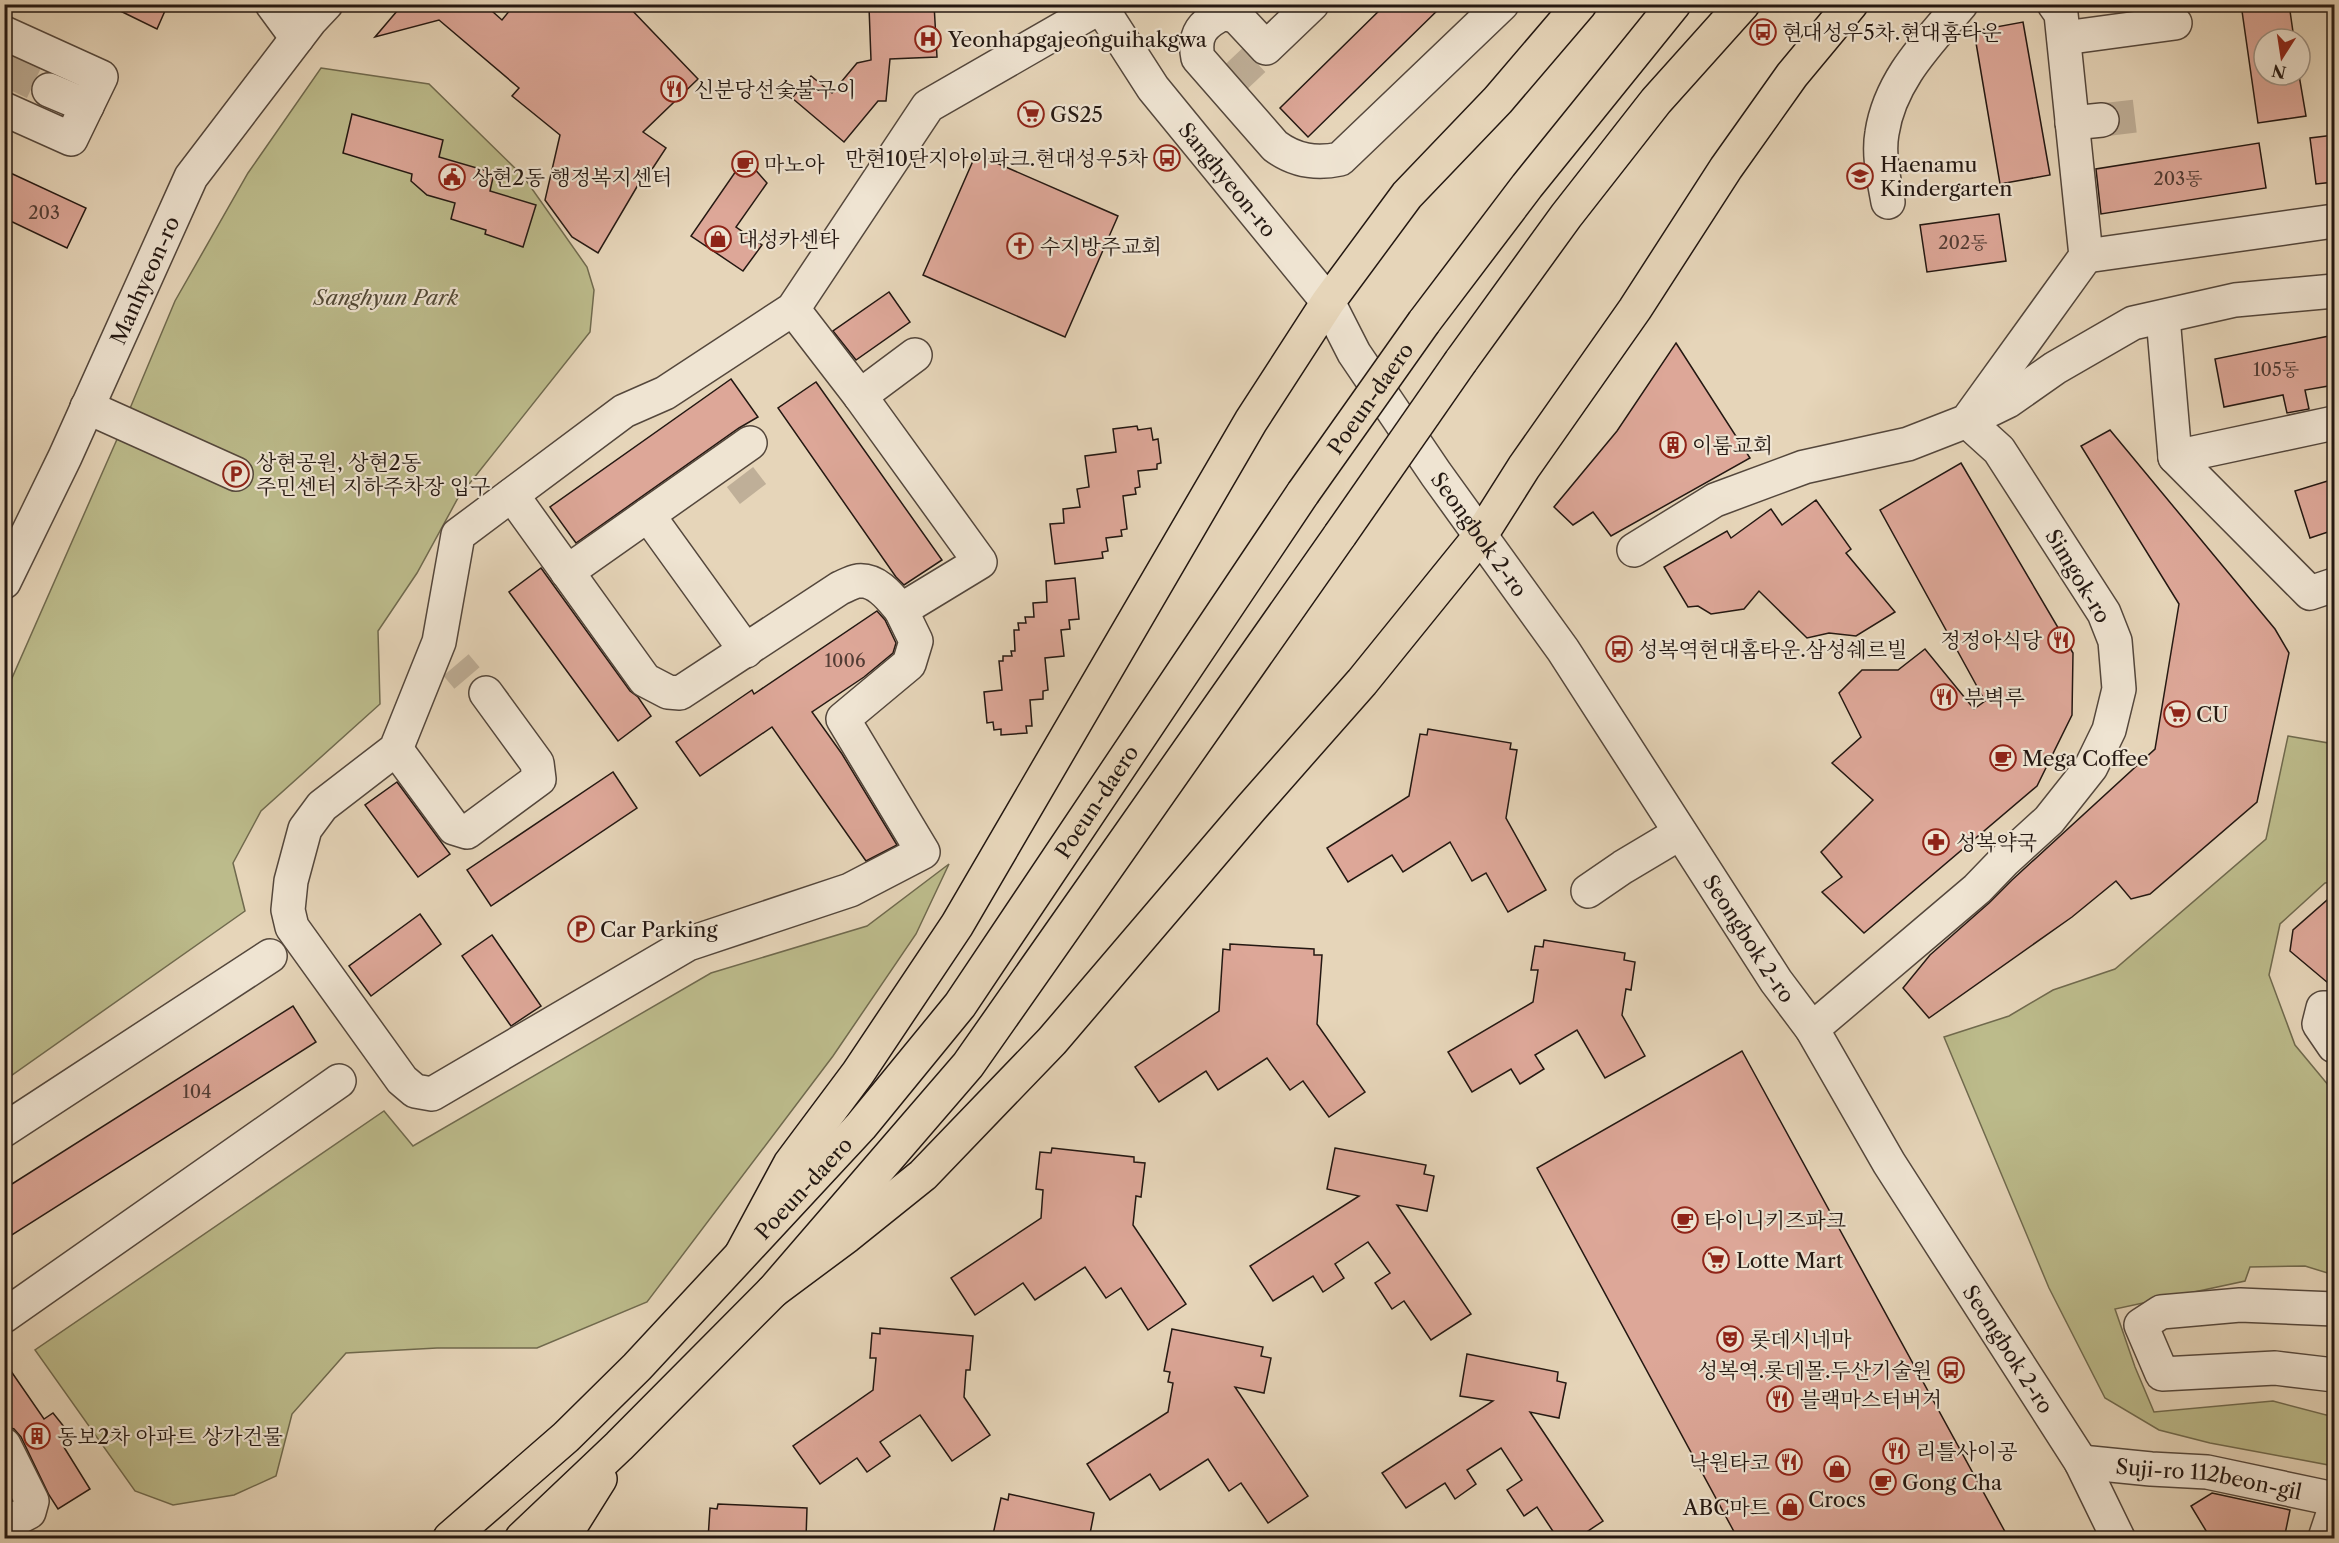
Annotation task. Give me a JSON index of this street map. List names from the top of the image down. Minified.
{"streets":{"main road":["Poeun-daero"],"street":["Sanghyeon-ro","Manhyeon-ro","Seongbok 2-ro","Simgok-ro","Suji-ro 112beon-gil"]},"crossings":[["Sanghyeon-ro","Seongbok 2-ro"],["Seongbok 2-ro","Simgok-ro"],["Seongbok 2-ro","Suji-ro 112beon-gil"]],"parks":["Sanghyun Park"],"places":{"bus stop":["현대성우5차.현대홈타운","만현10단지아이파크.현대성우5차","성복역현대홈타운.삼성쉐르빌","성복역.롯데몰.두산기술원"],"hospital":["Yeonhapgajeonguihakgwa"],"restaurant":["신분당선숯불구이","정정아식당","부벽루","블랙마스터버거","리틀사이공","낙원타코"],"supermarket":["GS25","CU","Lotte Mart"],"cafe":["마노아","Mega Coffee","타이니키즈파크","Gong Cha"],"school or university":["Haenamu Kindergarten"],"public building":["상현2동 행정복지센터"],"shop":["대성카센타","Crocs","ABC마트"],"church":["수지방주교회"],"building":["이룸교회","동보2차 아파트 상가건물"],"parking":["상현공원, 상현2동 주민센터 지하주차장 입구","Car Parking"],"pharmacy":["성복약국"],"theatre":["롯데시네마"]},"house_numbers":["203동","203","202동","105동","1006","104"],"north":"bottom"}
